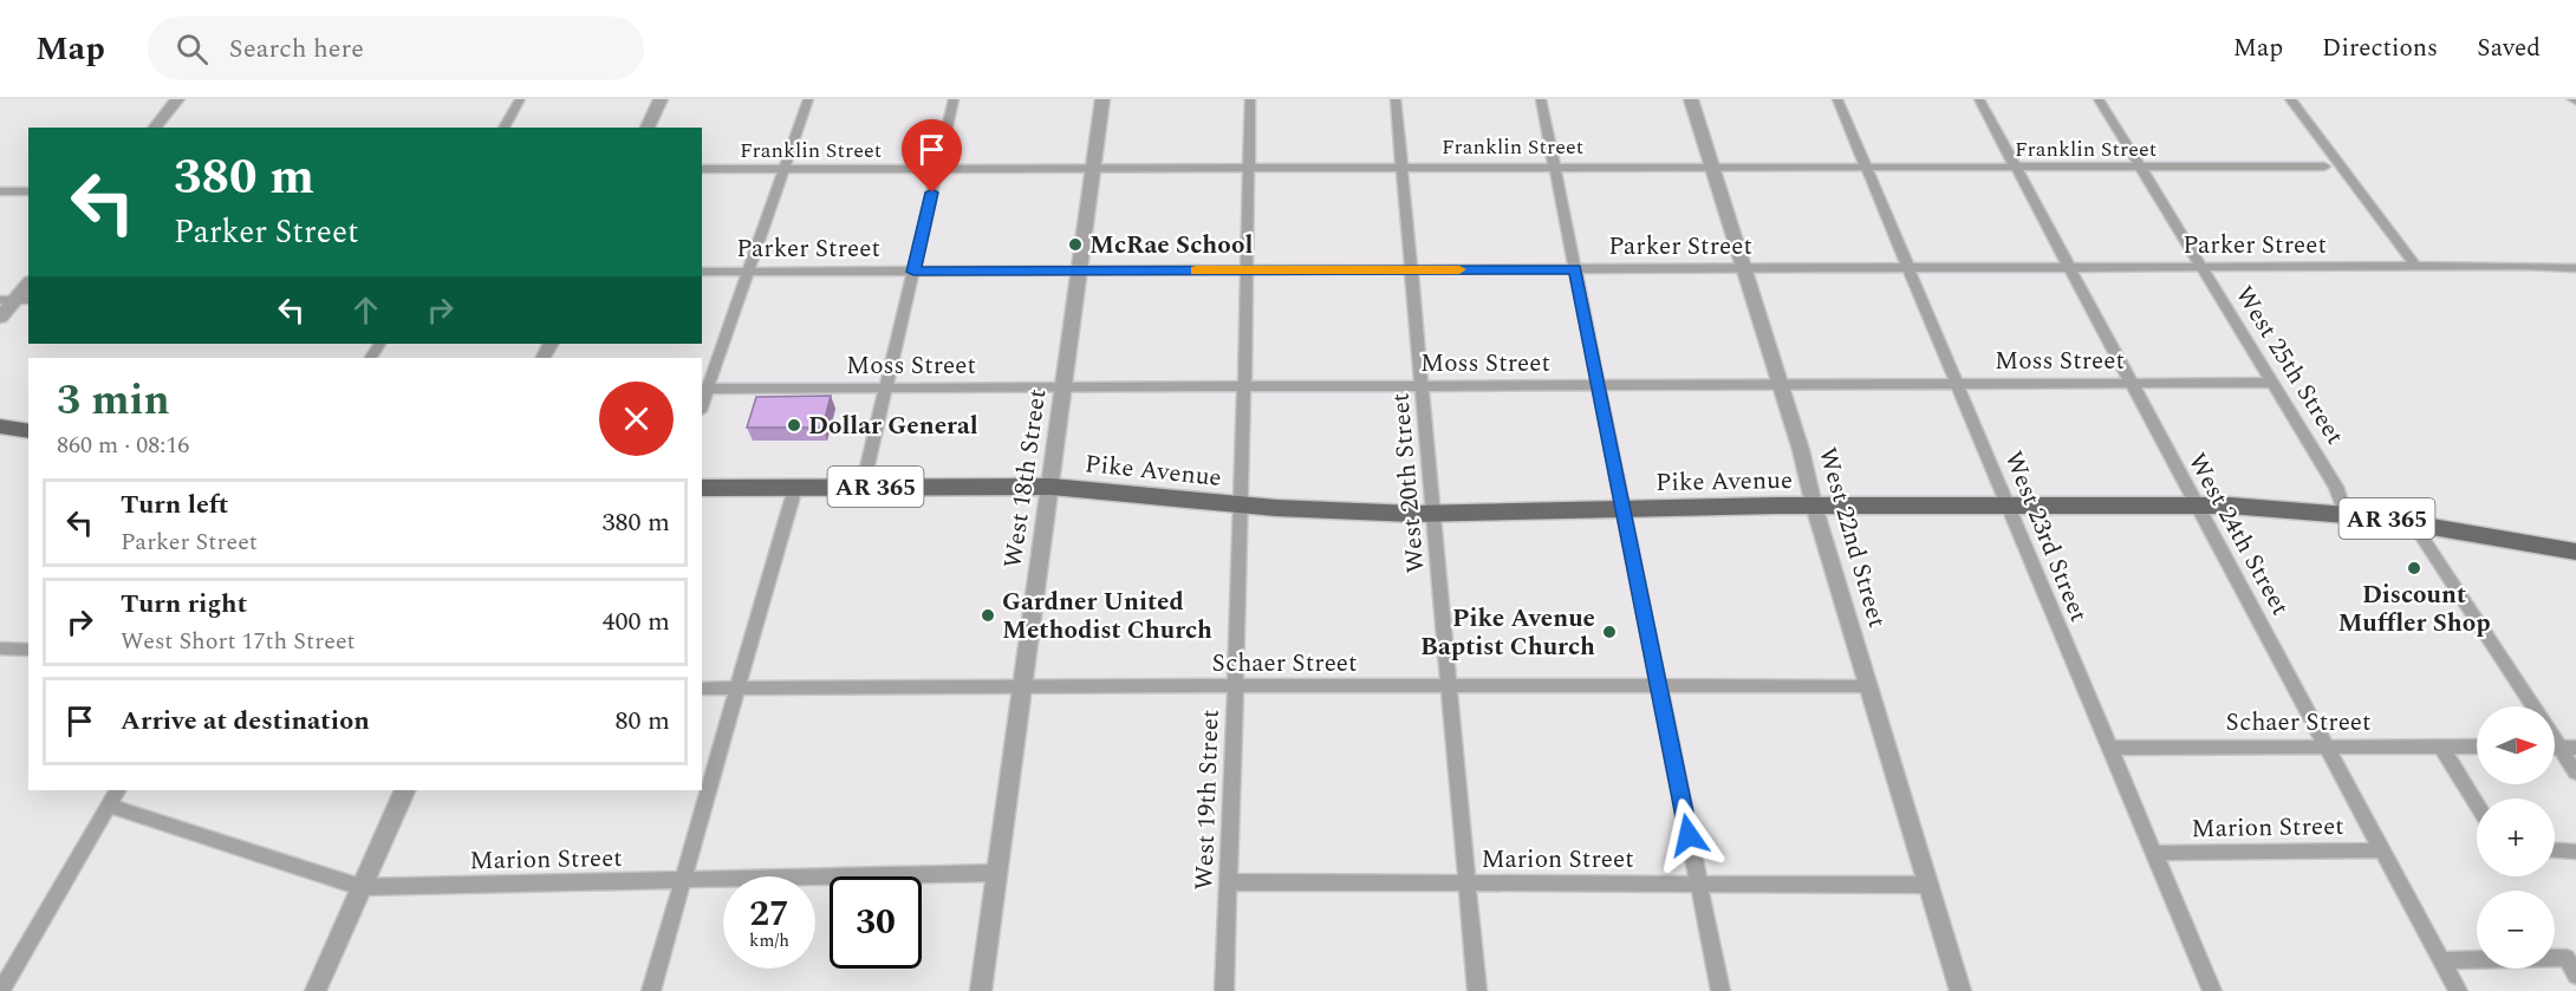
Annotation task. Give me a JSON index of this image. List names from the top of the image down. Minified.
{"streets":{"main road":["Pike Avenue","AR 365"],"street":["Franklin Street","Parker Street","Moss Street","West 25th Street","West 18th Street","West 20th Street","West 24th Street","West 23rd Street","West 22nd Street","Schaer Street","West 19th Street","Marion Street"]},"crossings":[["Franklin Street","West 25th Street"],["Franklin Street","West 18th Street"],["Franklin Street","West 20th Street"],["Franklin Street","West 24th Street"],["Franklin Street","West 23rd Street"],["Franklin Street","West 22nd Street"],["Franklin Street","West 19th Street"],["Parker Street","West 25th Street"],["Parker Street","West 18th Street"],["Parker Street","West 20th Street"],["Parker Street","West 24th Street"],["Parker Street","West 23rd Street"],["Parker Street","West 22nd Street"],["Parker Street","West 19th Street"],["Moss Street","West 25th Street"],["Moss Street","West 18th Street"],["Moss Street","West 20th Street"],["Moss Street","West 24th Street"],["Moss Street","West 23rd Street"],["Moss Street","West 22nd Street"],["Moss Street","West 19th Street"],["West 25th Street","Pike Avenue"],["Pike Avenue","West 18th Street"],["Pike Avenue","West 20th Street"],["Pike Avenue","West 24th Street"],["Pike Avenue","West 23rd Street"],["Pike Avenue","West 22nd Street"],["Pike Avenue","West 19th Street"],["West 18th Street","Schaer Street"],["West 18th Street","Marion Street"],["West 20th Street","Schaer Street"],["West 20th Street","Marion Street"],["West 24th Street","Schaer Street"],["West 24th Street","Marion Street"],["West 23rd Street","Schaer Street"],["West 23rd Street","Marion Street"],["West 22nd Street","Schaer Street"],["West 22nd Street","Marion Street"],["Schaer Street","West 19th Street"],["West 19th Street","Marion Street"]],"places":["McRae School","Dollar General","Discount Muffler Shop","Gardner United Methodist Church","Pike Avenue Baptist Church"],"north":"right","page":{"header":"Map","search":"Search here","nav":["Map","Directions","Saved"],"turn":["380 m","Parker Street"],"heading":["3 min","860 m · 08:16"],"list":[{"name":"Turn left","note":"Parker Street","value":"380 m"},{"name":"Turn right","note":"West Short 17th Street","value":"400 m"},{"name":"Arrive at destination","value":"80 m"}],"map_buttons":["+","−"],"speed":"27 km/h","limit":"30"}}
